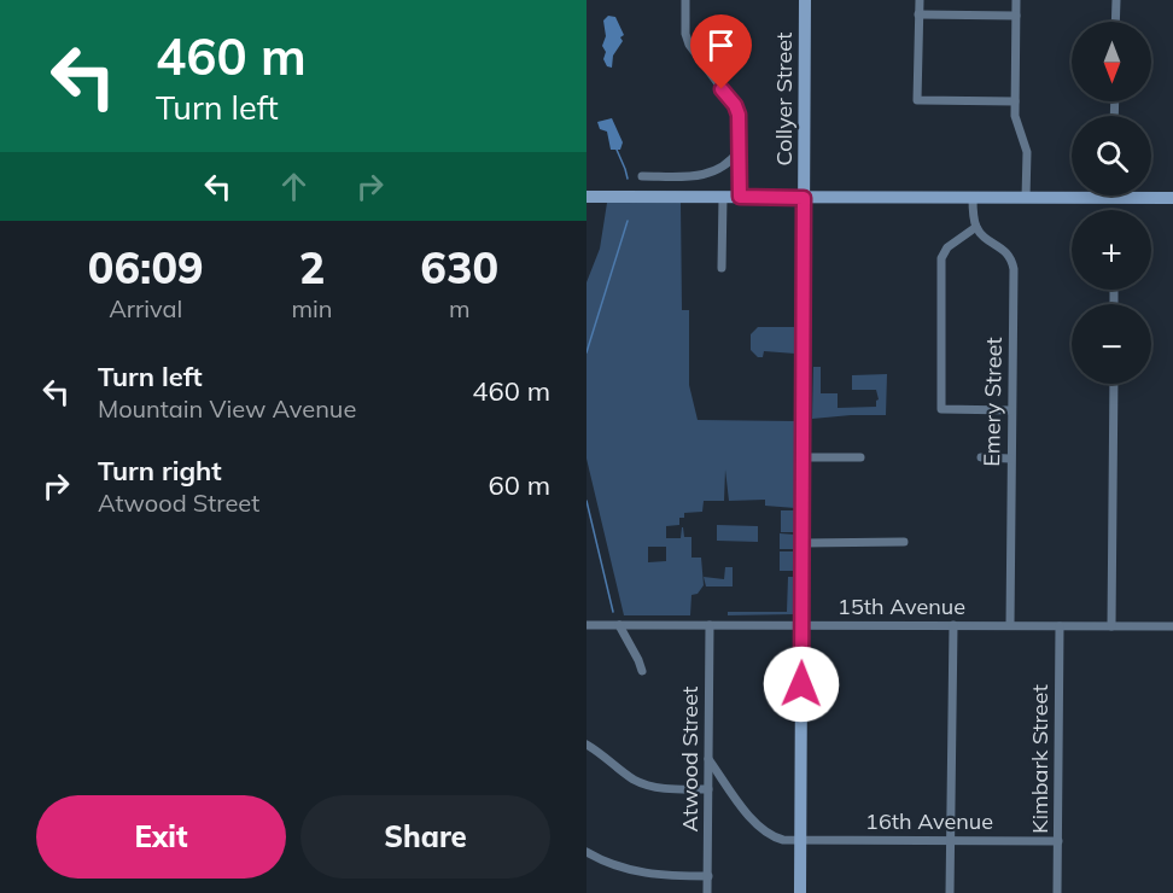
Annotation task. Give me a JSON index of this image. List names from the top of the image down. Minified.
{"streets":{"street":["Collyer Street","Emery Street","15th Avenue","Atwood Street","Kimbark Street","16th Avenue"]},"crossings":[["Collyer Street","15th Avenue"],["Collyer Street","16th Avenue"],["Emery Street","15th Avenue"],["15th Avenue","Atwood Street"],["15th Avenue","Kimbark Street"],["Atwood Street","16th Avenue"],["Kimbark Street","16th Avenue"]],"north":"bottom","page":{"turn":["460 m","Turn left"],"map_buttons":["+","−"],"eta":["06:09","Arrival","2","min","630","m"],"list":[{"name":"Turn left","note":"Mountain View Avenue","value":"460 m"},{"name":"Turn right","note":"Atwood Street","value":"60 m"}],"buttons":["Exit","Share"]}}
